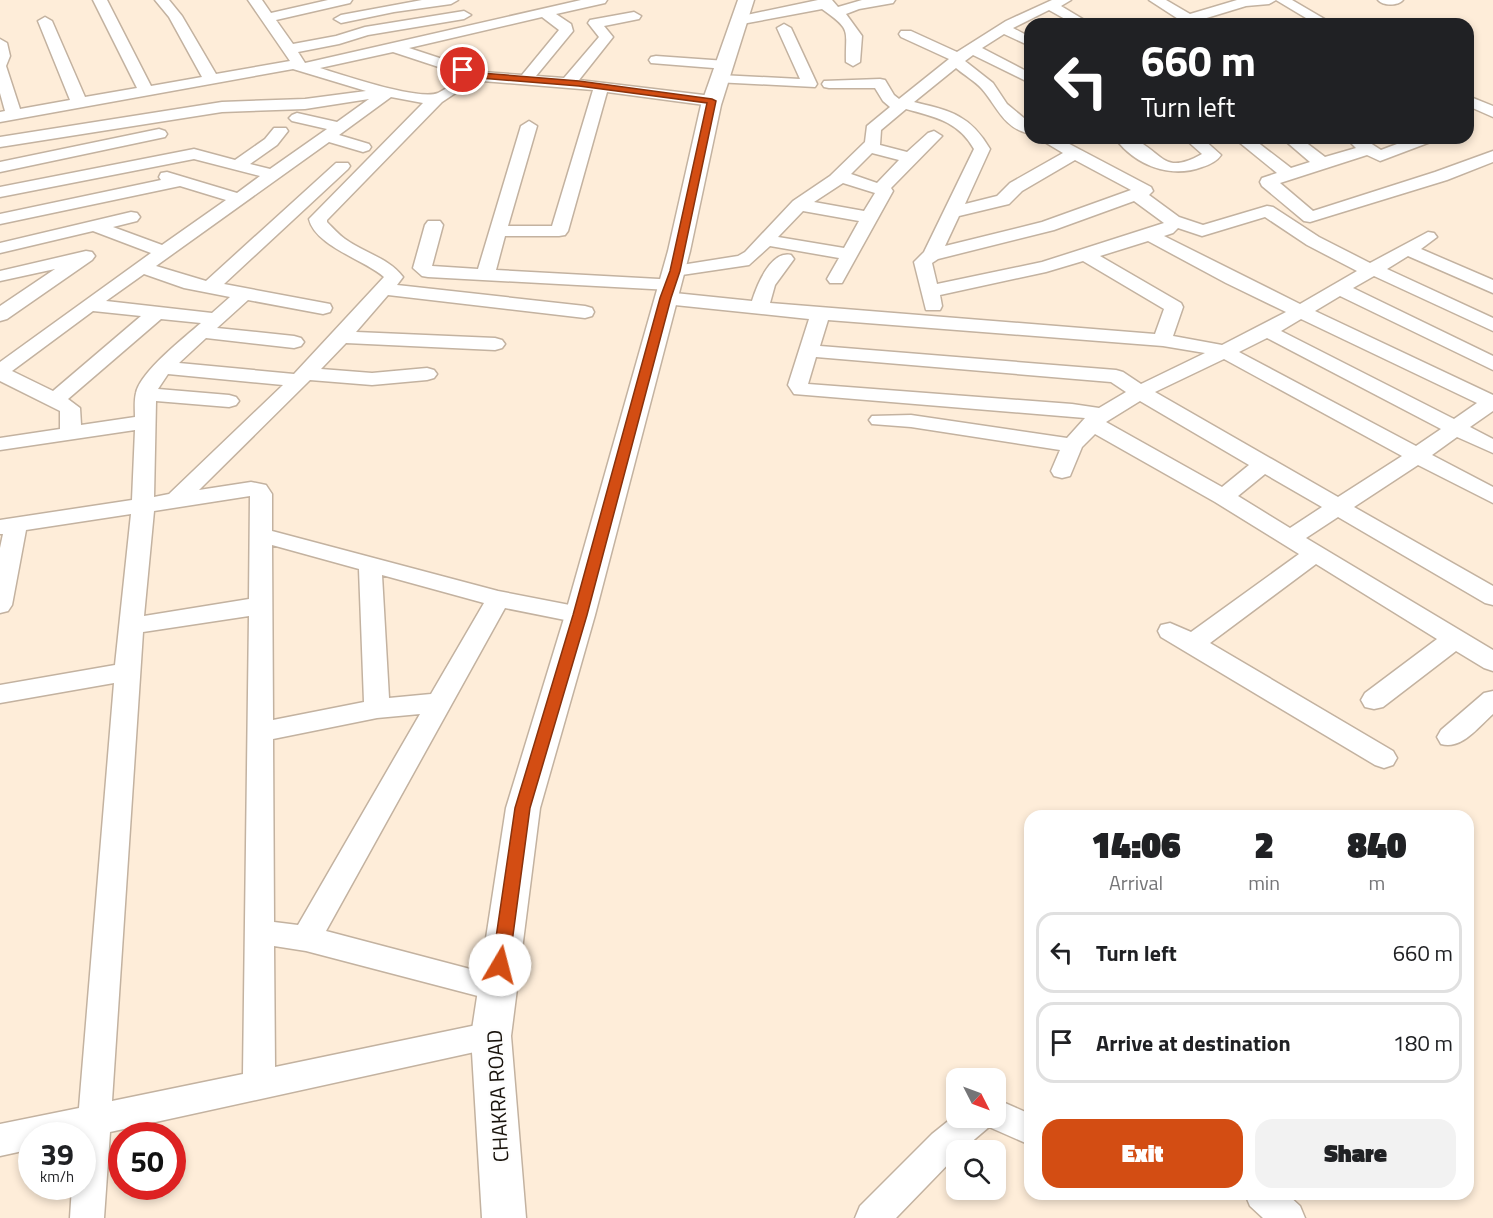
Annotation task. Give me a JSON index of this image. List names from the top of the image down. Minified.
{"streets":{"main road":["CHAKRA ROAD"]},"north":"bottom right","page":{"turn":["660 m","Turn left"],"eta":["14:06","Arrival","2","min","840","m"],"list":[{"name":"Turn left","value":"660 m"},{"name":"Arrive at destination","value":"180 m"}],"buttons":["Exit","Share"],"speed":"39 km/h","limit":"50"}}
